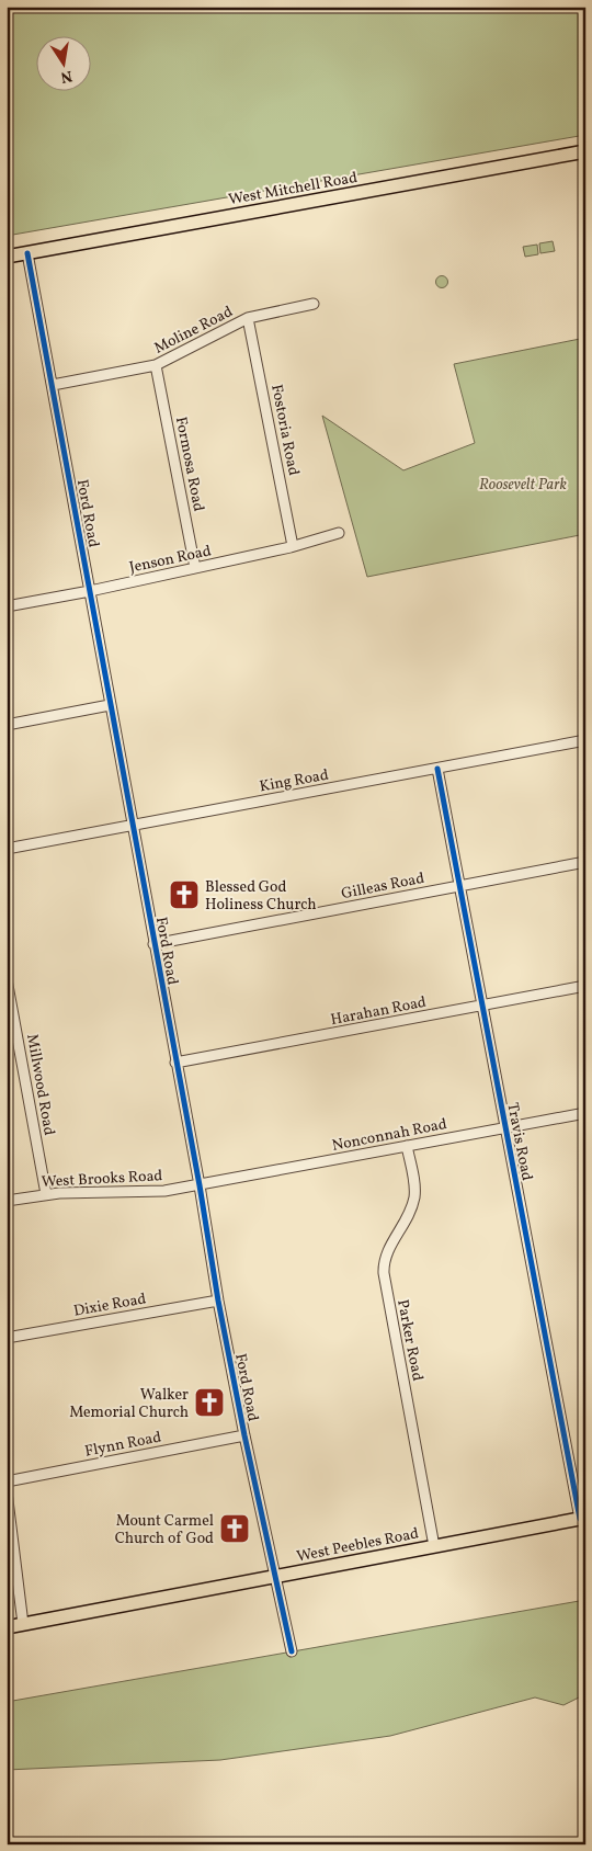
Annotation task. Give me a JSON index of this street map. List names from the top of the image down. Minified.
{"streets":{"main road":["West Mitchell Road","West Peebles Road"],"street":["Moline Road","Fostoria Road","Formosa Road","Ford Road","Jenson Road","King Road","Gilleas Road","Harahan Road","Millwood Road","Nonconnah Road","Travis Road","West Brooks Road","Dixie Road","Parker Road","Flynn Road"]},"crossings":[["West Mitchell Road","Ford Road"],["Moline Road","Fostoria Road"],["Moline Road","Formosa Road"],["Moline Road","Ford Road"],["Fostoria Road","Jenson Road"],["Formosa Road","Jenson Road"],["Ford Road","Jenson Road"],["Ford Road","King Road"],["Ford Road","Gilleas Road"],["Ford Road","Harahan Road"],["Ford Road","Nonconnah Road"],["Ford Road","West Brooks Road"],["Ford Road","Dixie Road"],["Ford Road","Flynn Road"],["Ford Road","West Peebles Road"],["King Road","Travis Road"],["Gilleas Road","Travis Road"],["Harahan Road","Travis Road"],["Millwood Road","West Brooks Road"],["Nonconnah Road","Travis Road"],["Nonconnah Road","West Brooks Road"],["Nonconnah Road","Parker Road"],["Travis Road","West Peebles Road"],["Parker Road","West Peebles Road"]],"parks":["Roosevelt Park"],"places":{"church":["Blessed God Holiness Church","Walker Memorial Church","Mount Carmel Church of God"]},"north":"bottom"}
